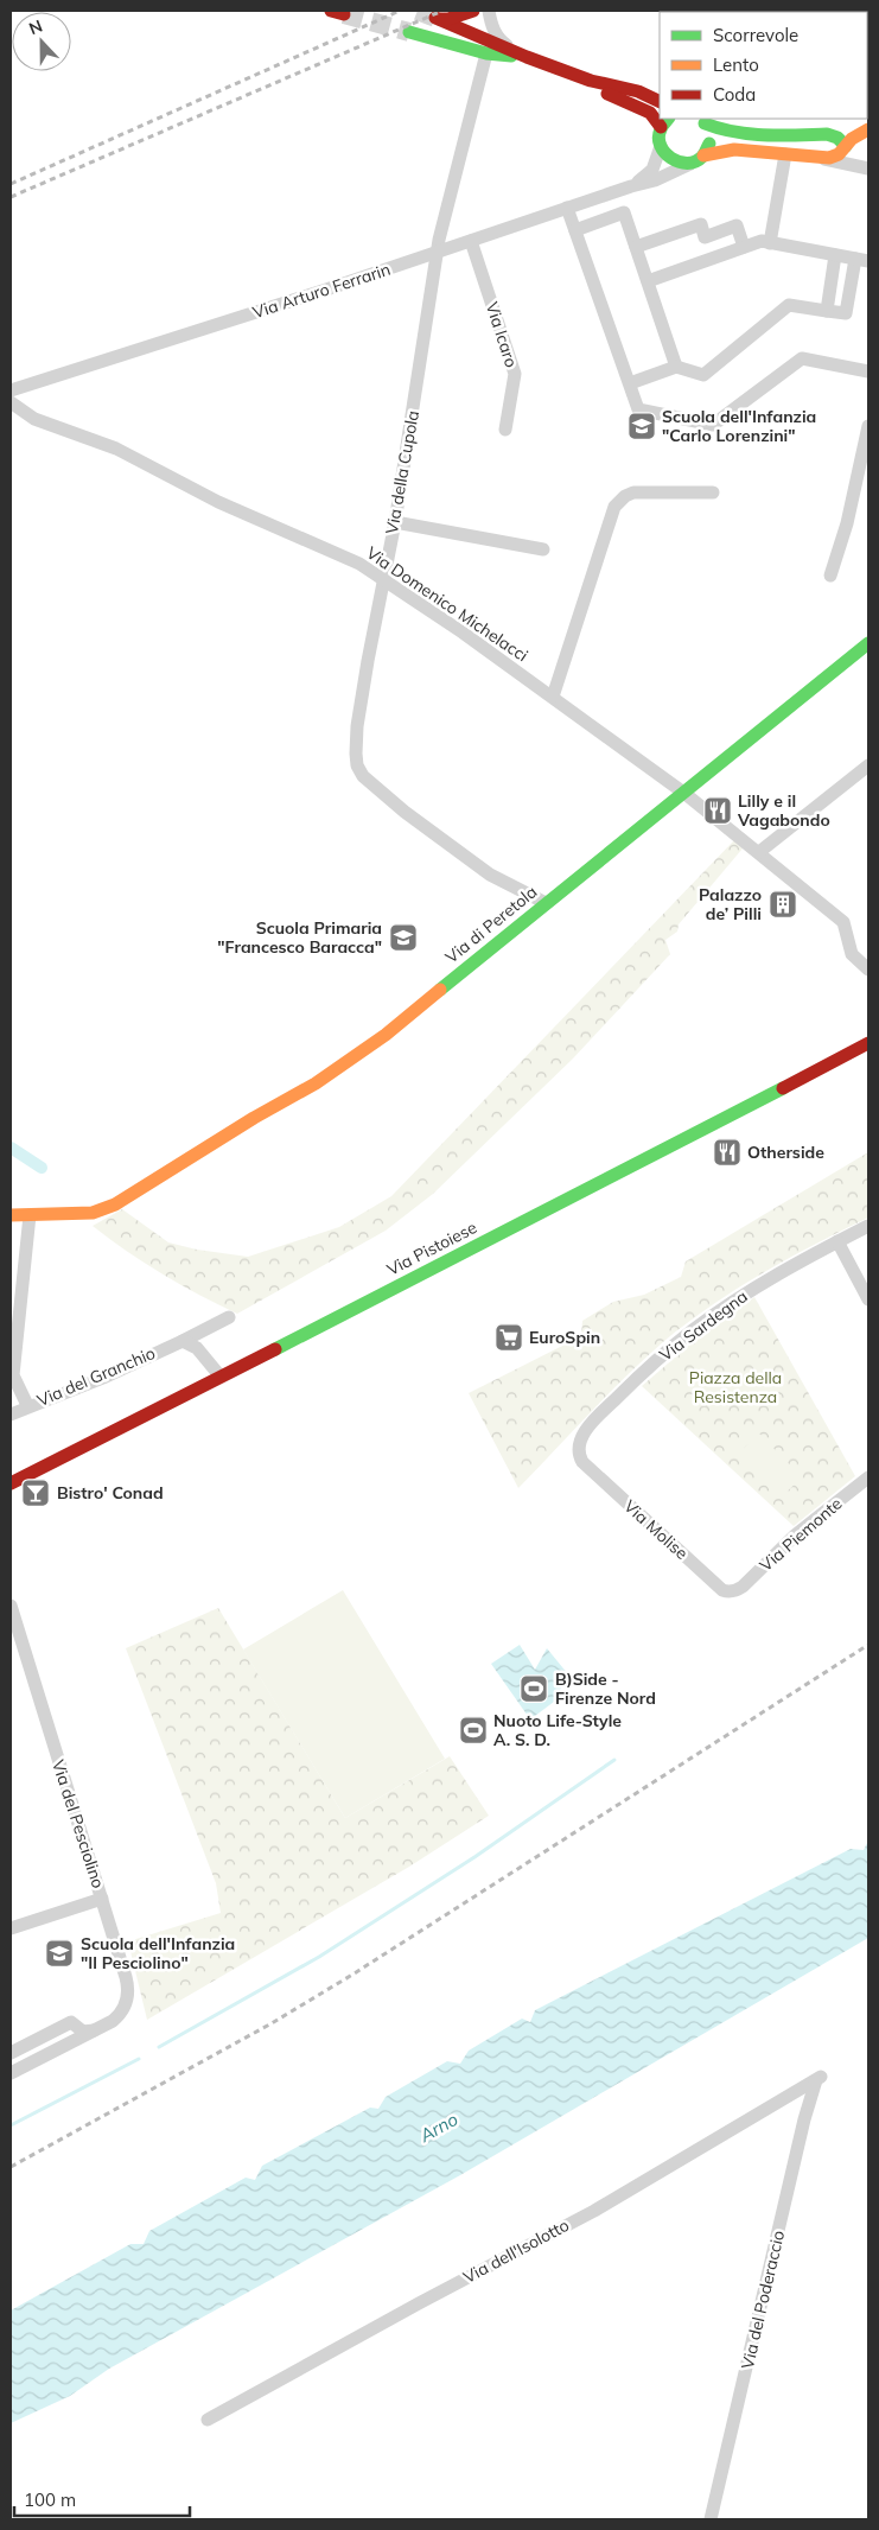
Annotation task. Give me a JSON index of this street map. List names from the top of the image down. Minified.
{"streets":{"main road":["Via di Peretola","Via Pistoiese"],"street":["Via Arturo Ferrarin","Via Icaro","Via della Cupola","Via Domenico Michelacci","Via Sardegna","Via del Granchio","Via Molise","Via Piemonte","Via del Pesciolino","Via dell'Isolotto","Via del Poderaccio"]},"crossings":[["Via Arturo Ferrarin","Via Icaro"],["Via Arturo Ferrarin","Via della Cupola"],["Via della Cupola","Via Domenico Michelacci"],["Via della Cupola","Via di Peretola"],["Via Domenico Michelacci","Via di Peretola"],["Via Sardegna","Via Molise"],["Via Molise","Via Piemonte"],["Via dell'Isolotto","Via del Poderaccio"]],"water":["Arno"],"parks":["Piazza della Resistenza"],"places":{"school or university":["Scuola dell'Infanzia \"Carlo Lorenzini\"","Scuola Primaria \"Francesco Baracca\"","Scuola dell'Infanzia \"Il Pesciolino\""],"restaurant":["Lilly e il Vagabondo","Otherside"],"building":["Palazzo de’ Pilli"],"supermarket":["EuroSpin"],"bar":["Bistro' Conad"],"sports":["B)Side - Firenze Nord","Nuoto Life-Style A. S. D."]},"legend":["Scorrevole","Lento","Coda"],"scale_bar":"100 m","north":"top"}
